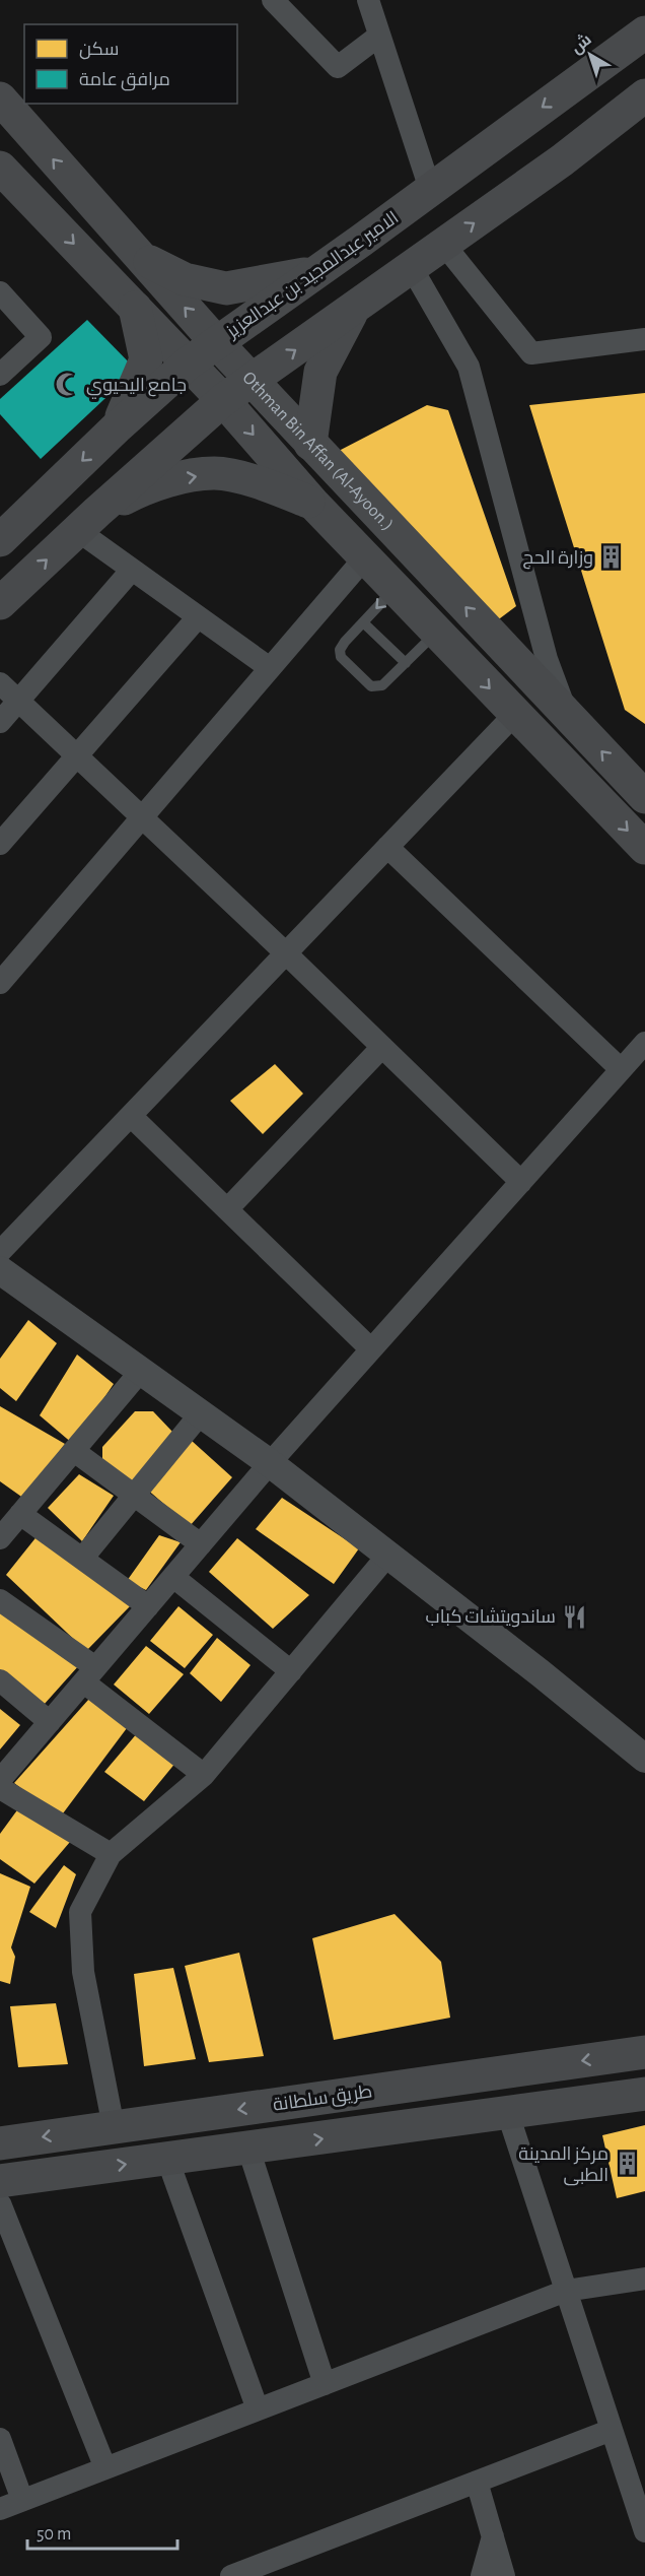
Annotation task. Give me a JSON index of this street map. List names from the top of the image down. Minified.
{"streets":{"main road":["الامير عبدالمجيد بن عبدالعزيز","Othman Bin Affan (Al-Ayoon.)","طريق سلطانة"]},"crossings":[["الامير عبدالمجيد بن عبدالعزيز","Othman Bin Affan (Al-Ayoon.)"]],"places":{"mosque":["جامع اليحيوي"],"building":["وزارة الحج","مرکز المدینة الطبی"],"restaurant":["ساندويتشات كباب"]},"legend":["سكن","مرافق عامة"],"scale_bar":"50 m","north":"top left"}
